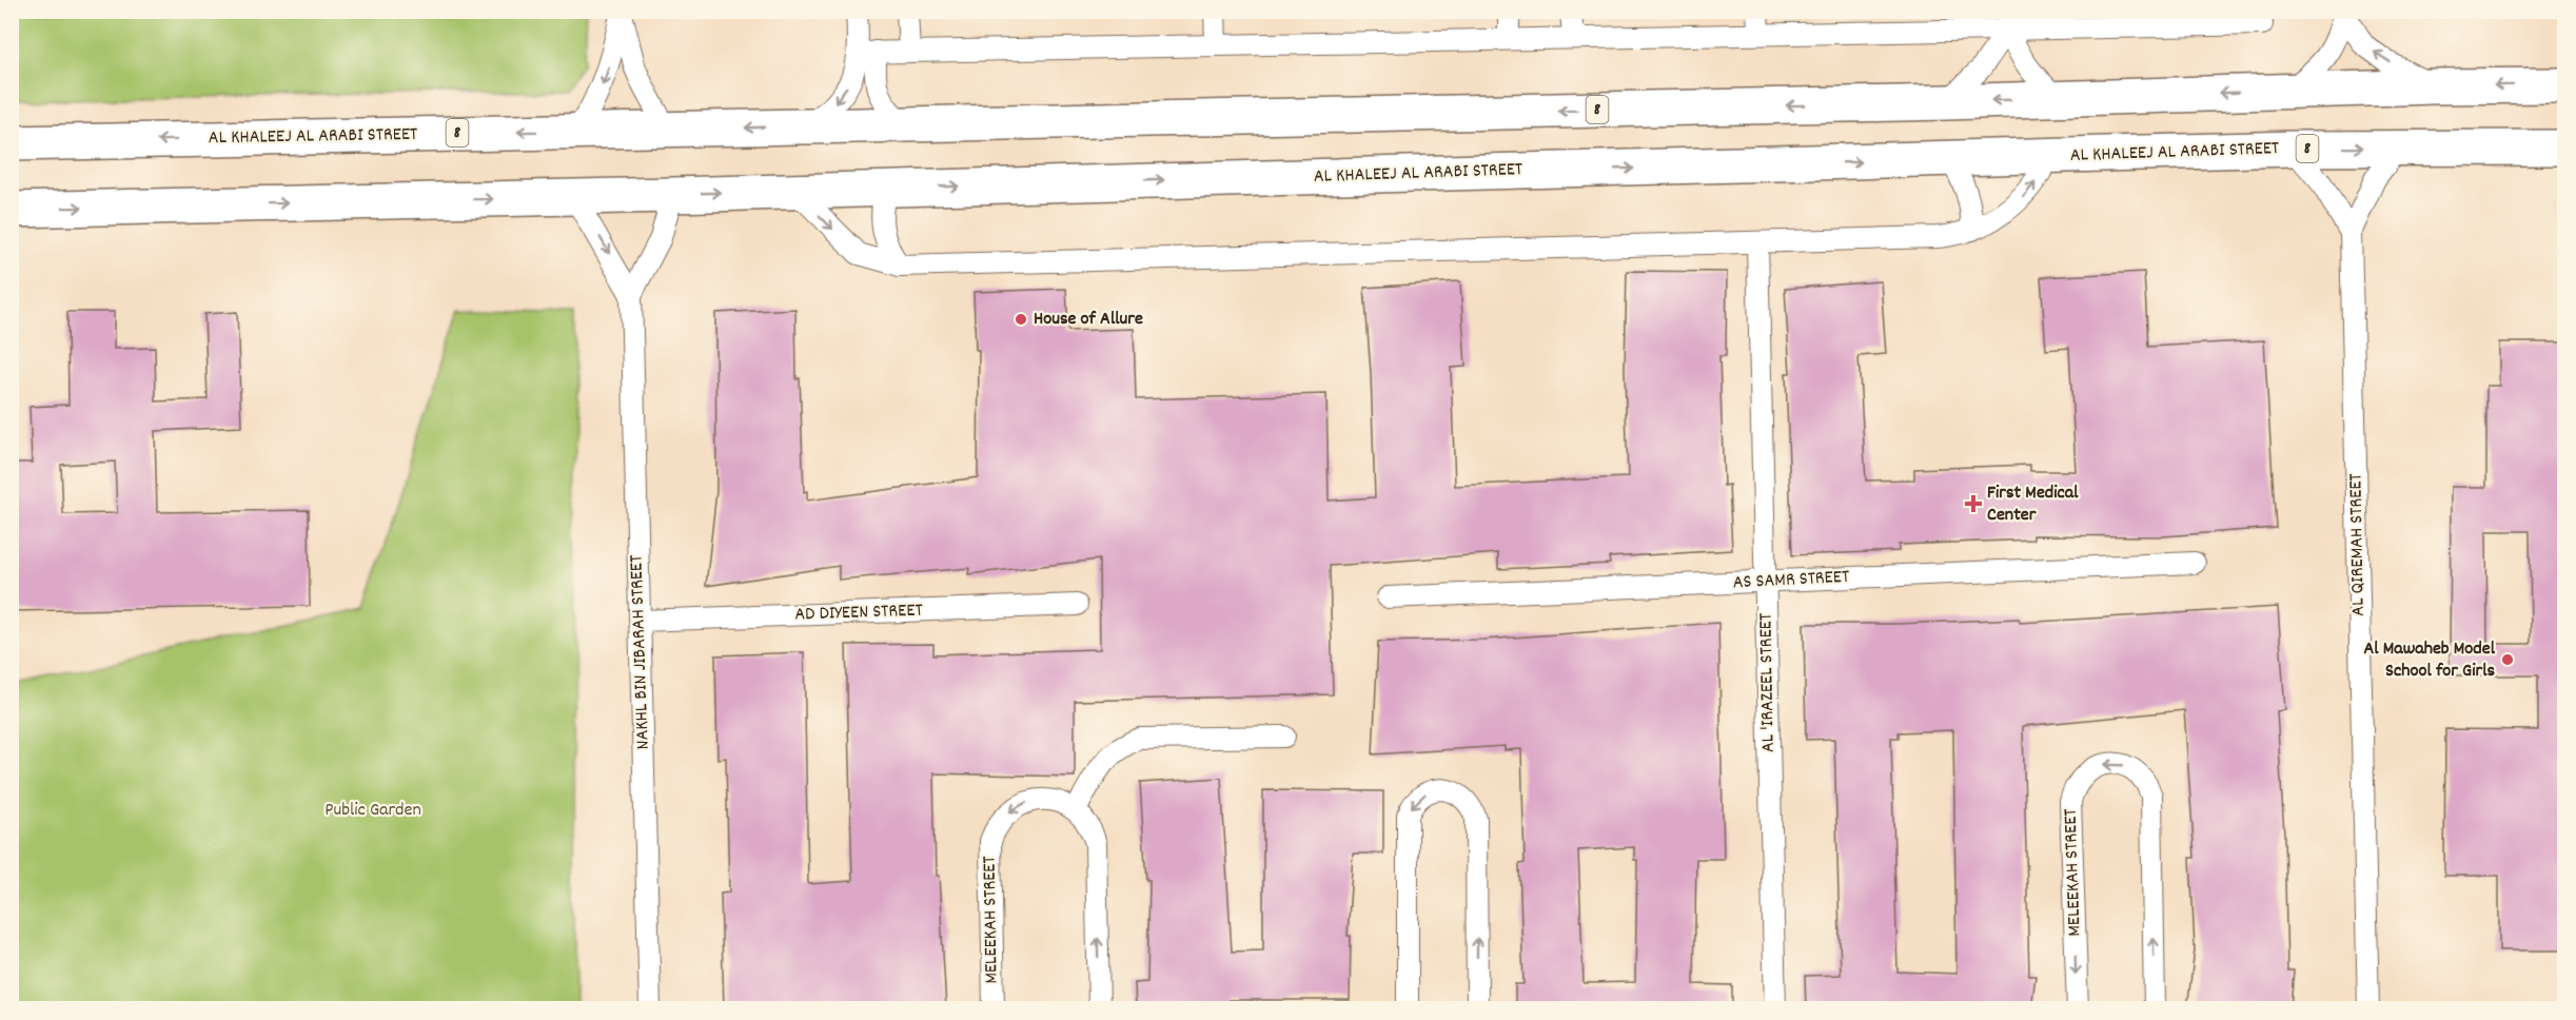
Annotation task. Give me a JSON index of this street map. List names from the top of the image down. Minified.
{"streets":{"highway":["8","AL KHALEEJ AL ARABI STREET"],"street":["AL QIREMAH STREET","AS SAMR STREET","AD DIYEEN STREET","NAKHL BIN JIBARAH STREET","AL 'IRAZEEL STREET","MELEEKAH STREET"]},"crossings":[["AL KHALEEJ AL ARABI STREET","AL QIREMAH STREET"],["AL KHALEEJ AL ARABI STREET","NAKHL BIN JIBARAH STREET"],["AL KHALEEJ AL ARABI STREET","AL 'IRAZEEL STREET"],["AS SAMR STREET","AL 'IRAZEEL STREET"],["AD DIYEEN STREET","NAKHL BIN JIBARAH STREET"]],"parks":["Public Garden"],"places":{"other":["House of Allure","Al Mawaheb Model School for Girls"],"health":["First Medical Center"]}}
